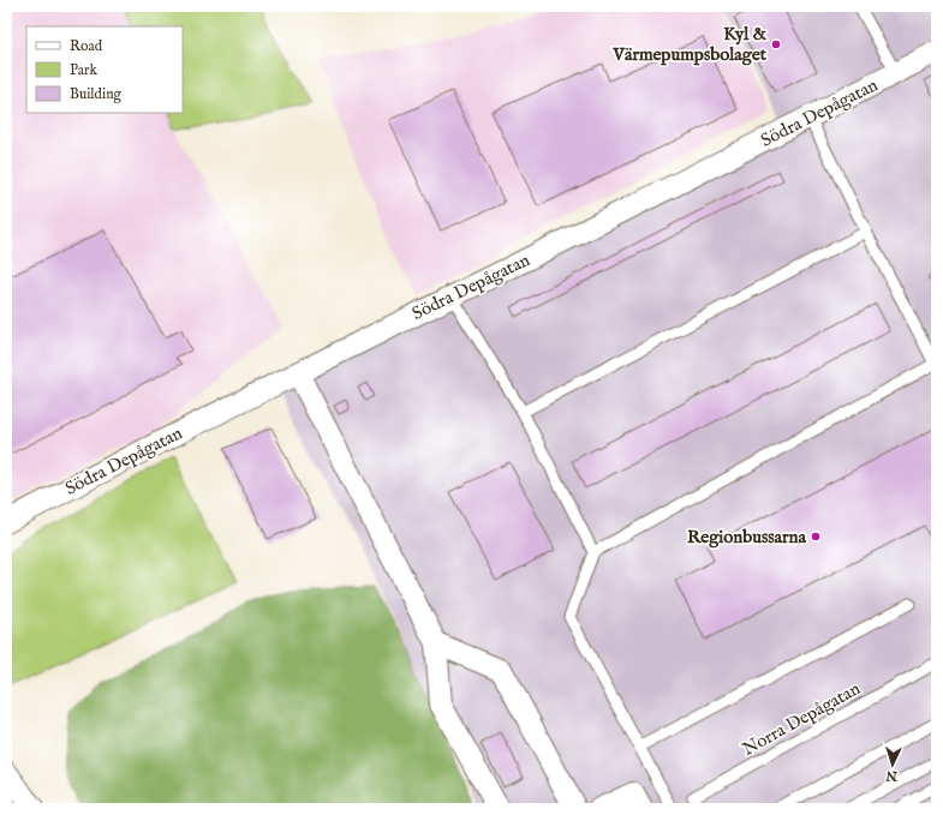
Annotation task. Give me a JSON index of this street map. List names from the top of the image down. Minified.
{"streets":{"street":["Södra Depågatan"],"lane":["Norra Depågatan"]},"places":["Kyl & Värmepumpsbolaget","Regionbussarna"],"legend":["Road","Park","Building"],"north":"bottom"}
